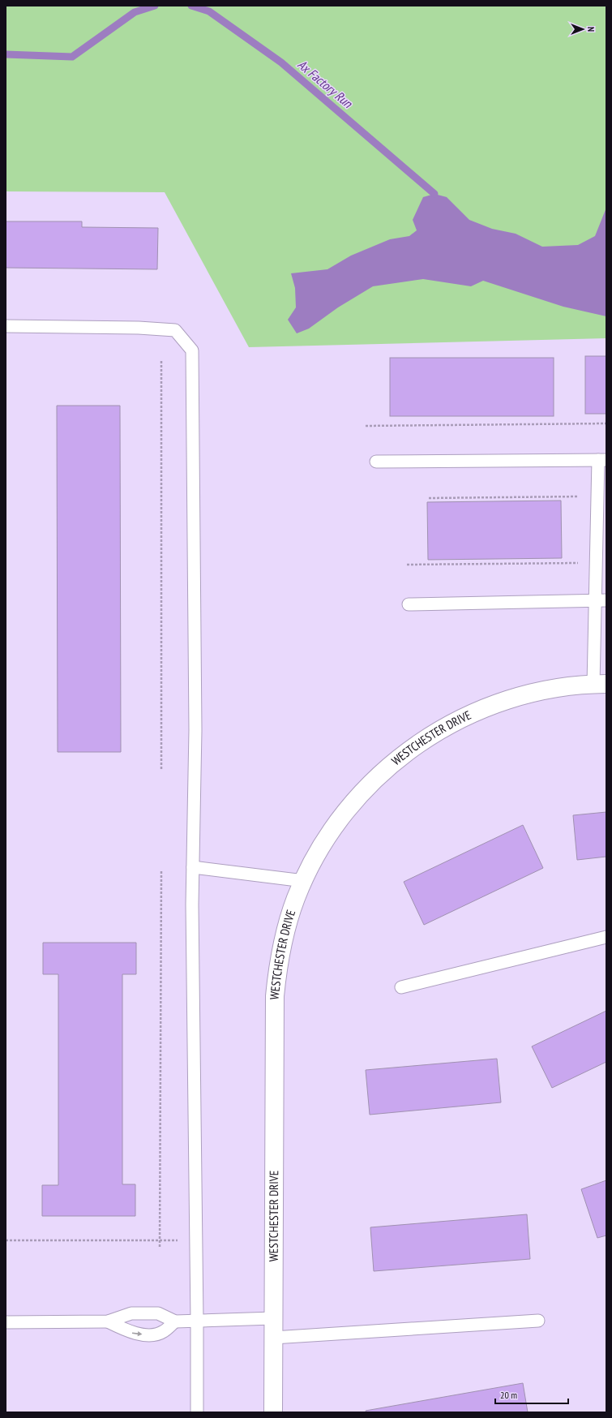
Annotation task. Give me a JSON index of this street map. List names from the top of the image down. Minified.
{"streets":{"street":["WESTCHESTER DRIVE"]},"water":["Ax Factory Run"],"scale_bar":"20 m","north":"right"}
